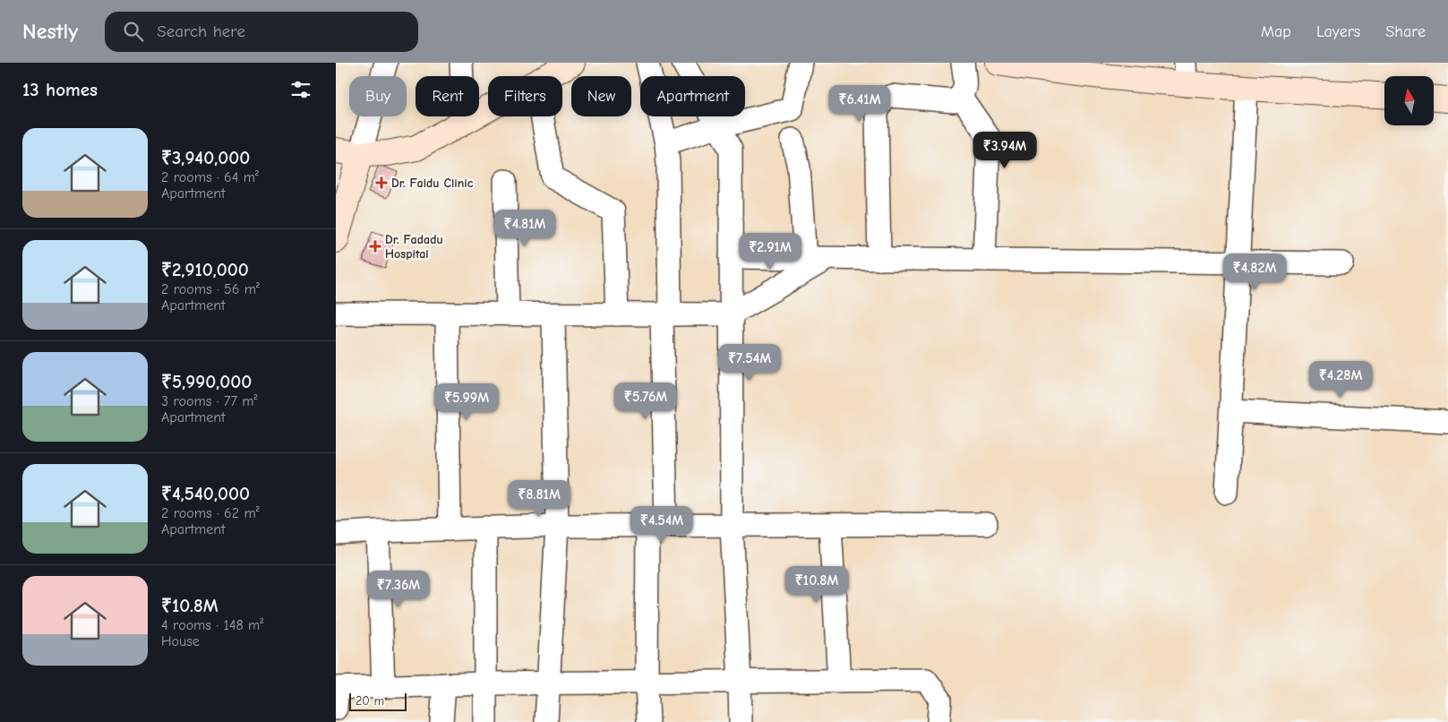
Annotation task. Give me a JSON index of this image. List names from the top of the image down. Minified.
{"places":{"health":["Dr. Faldu Clinic","Dr. Fadadu Hospital"]},"scale_bar":"20 m","north":"top","page":{"header":"Nestly","search":"Search here","nav":["Map","Layers","Share"],"heading":"13 homes","chip":["Buy","Rent","Filters","New","Apartment"],"price":["₹6.41M","₹3.94M","₹4.81M","₹2.91M","₹4.82M","₹7.54M","₹4.28M","₹5.76M","₹5.99M","₹8.81M","₹4.54M","₹10.8M","₹7.36M"],"list":[{"name":"₹3,940,000","note":"2 rooms · 64 m² · Apartment"},{"name":"₹2,910,000","note":"2 rooms · 56 m² · Apartment"},{"name":"₹5,990,000","note":"3 rooms · 77 m² · Apartment"},{"name":"₹4,540,000","note":"2 rooms · 62 m² · Apartment"},{"name":"₹10.8M","note":"4 rooms · 148 m² · House"}],"scale":"20 m"}}
